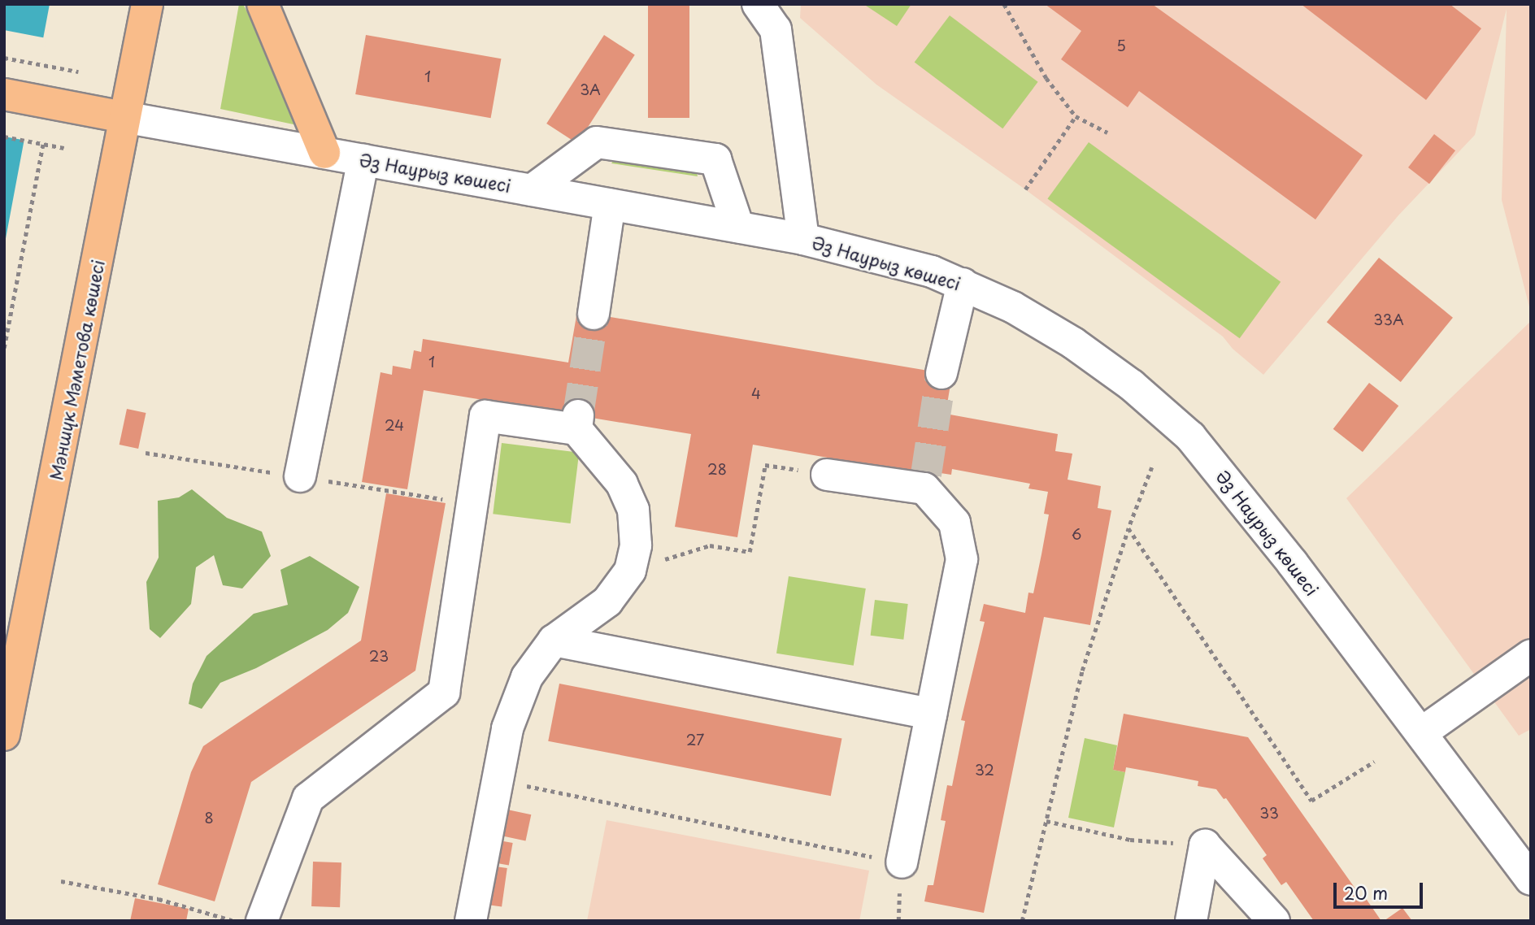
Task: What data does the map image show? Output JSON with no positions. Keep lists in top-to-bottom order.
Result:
{
  "streets": {
    "main road": ["Мәншүк Мәметова көшесі"],
    "street": ["Әз Наурыз көшесі"]
  },
  "crossings": [
    ["Әз Наурыз көшесі", "Мәншүк Мәметова көшесі"]
  ],
  "house_numbers": [
    "5",
    "1",
    "3А",
    "33А",
    "1",
    "4",
    "24",
    "28",
    "6",
    "23",
    "27",
    "32",
    "33",
    "8"
  ],
  "scale_bar": "20 m"
}
